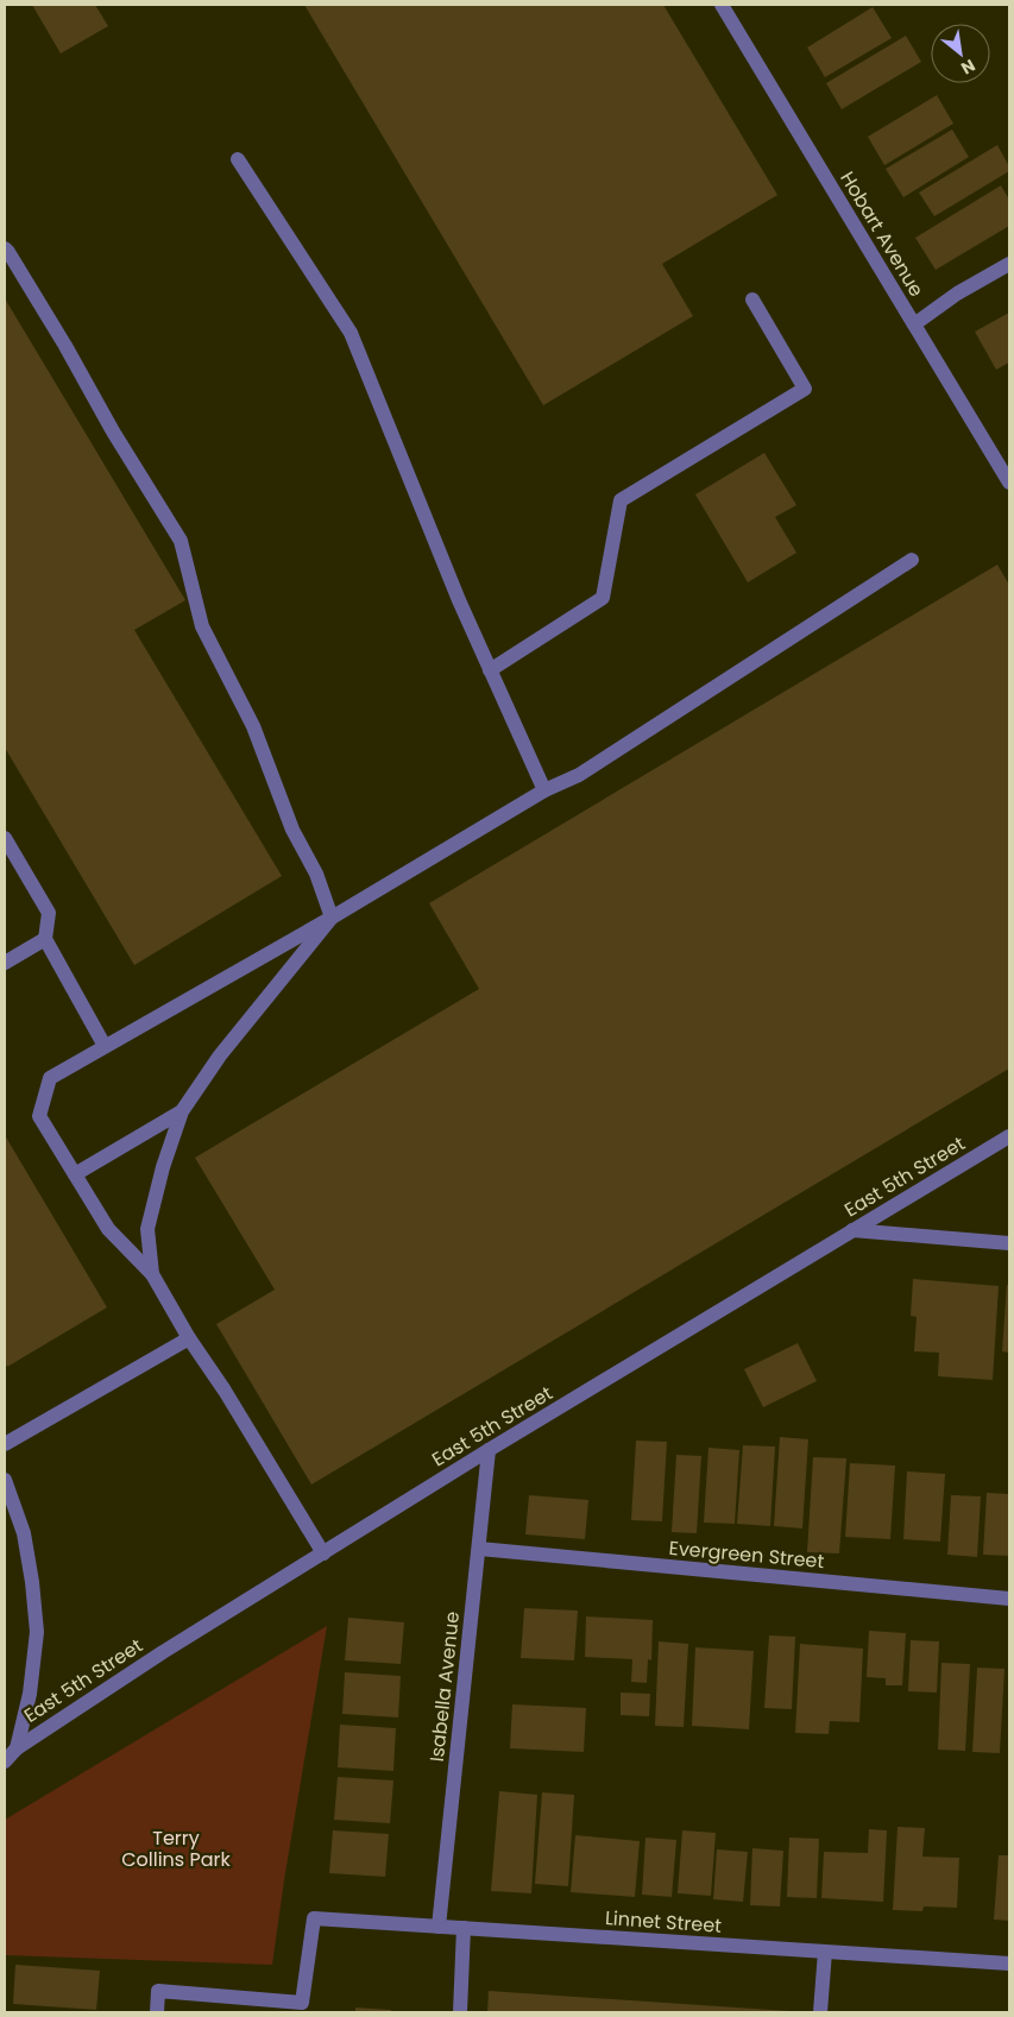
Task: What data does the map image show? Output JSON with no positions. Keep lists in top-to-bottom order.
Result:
{
  "streets": {
    "street": [
      "Hobart Avenue",
      "East 5th Street",
      "Evergreen Street",
      "Isabella Avenue",
      "Linnet Street"
    ]
  },
  "crossings": [
    ["East 5th Street", "Isabella Avenue"],
    ["Evergreen Street", "Isabella Avenue"],
    ["Isabella Avenue", "Linnet Street"]
  ],
  "parks": ["Terry Collins Park"],
  "north": "bottom right"
}
